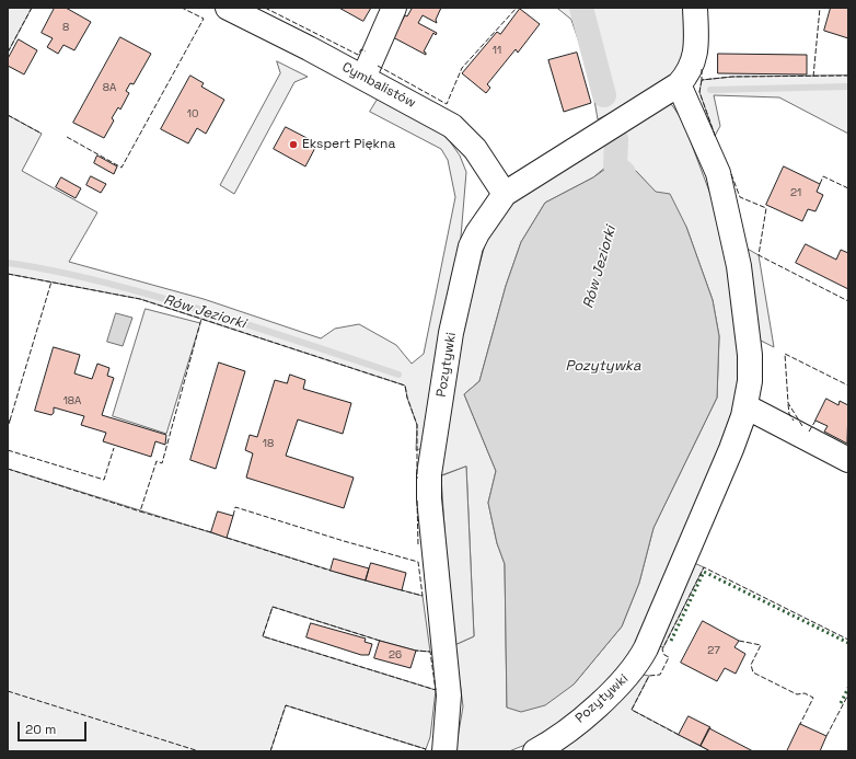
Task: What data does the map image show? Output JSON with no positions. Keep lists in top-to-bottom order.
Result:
{
  "streets": {
    "street": ["Cymbalistów", "Pozytywki"]
  },
  "crossings": [
    ["Cymbalistów", "Pozytywki"]
  ],
  "water": ["Rów Jeziorki", "Pozytywka"],
  "places": ["Ekspert Piękna"],
  "house_numbers": [
    "8",
    "11",
    "8A",
    "10",
    "21",
    "18A",
    "18",
    "27",
    "26"
  ],
  "scale_bar": "20 m"
}
